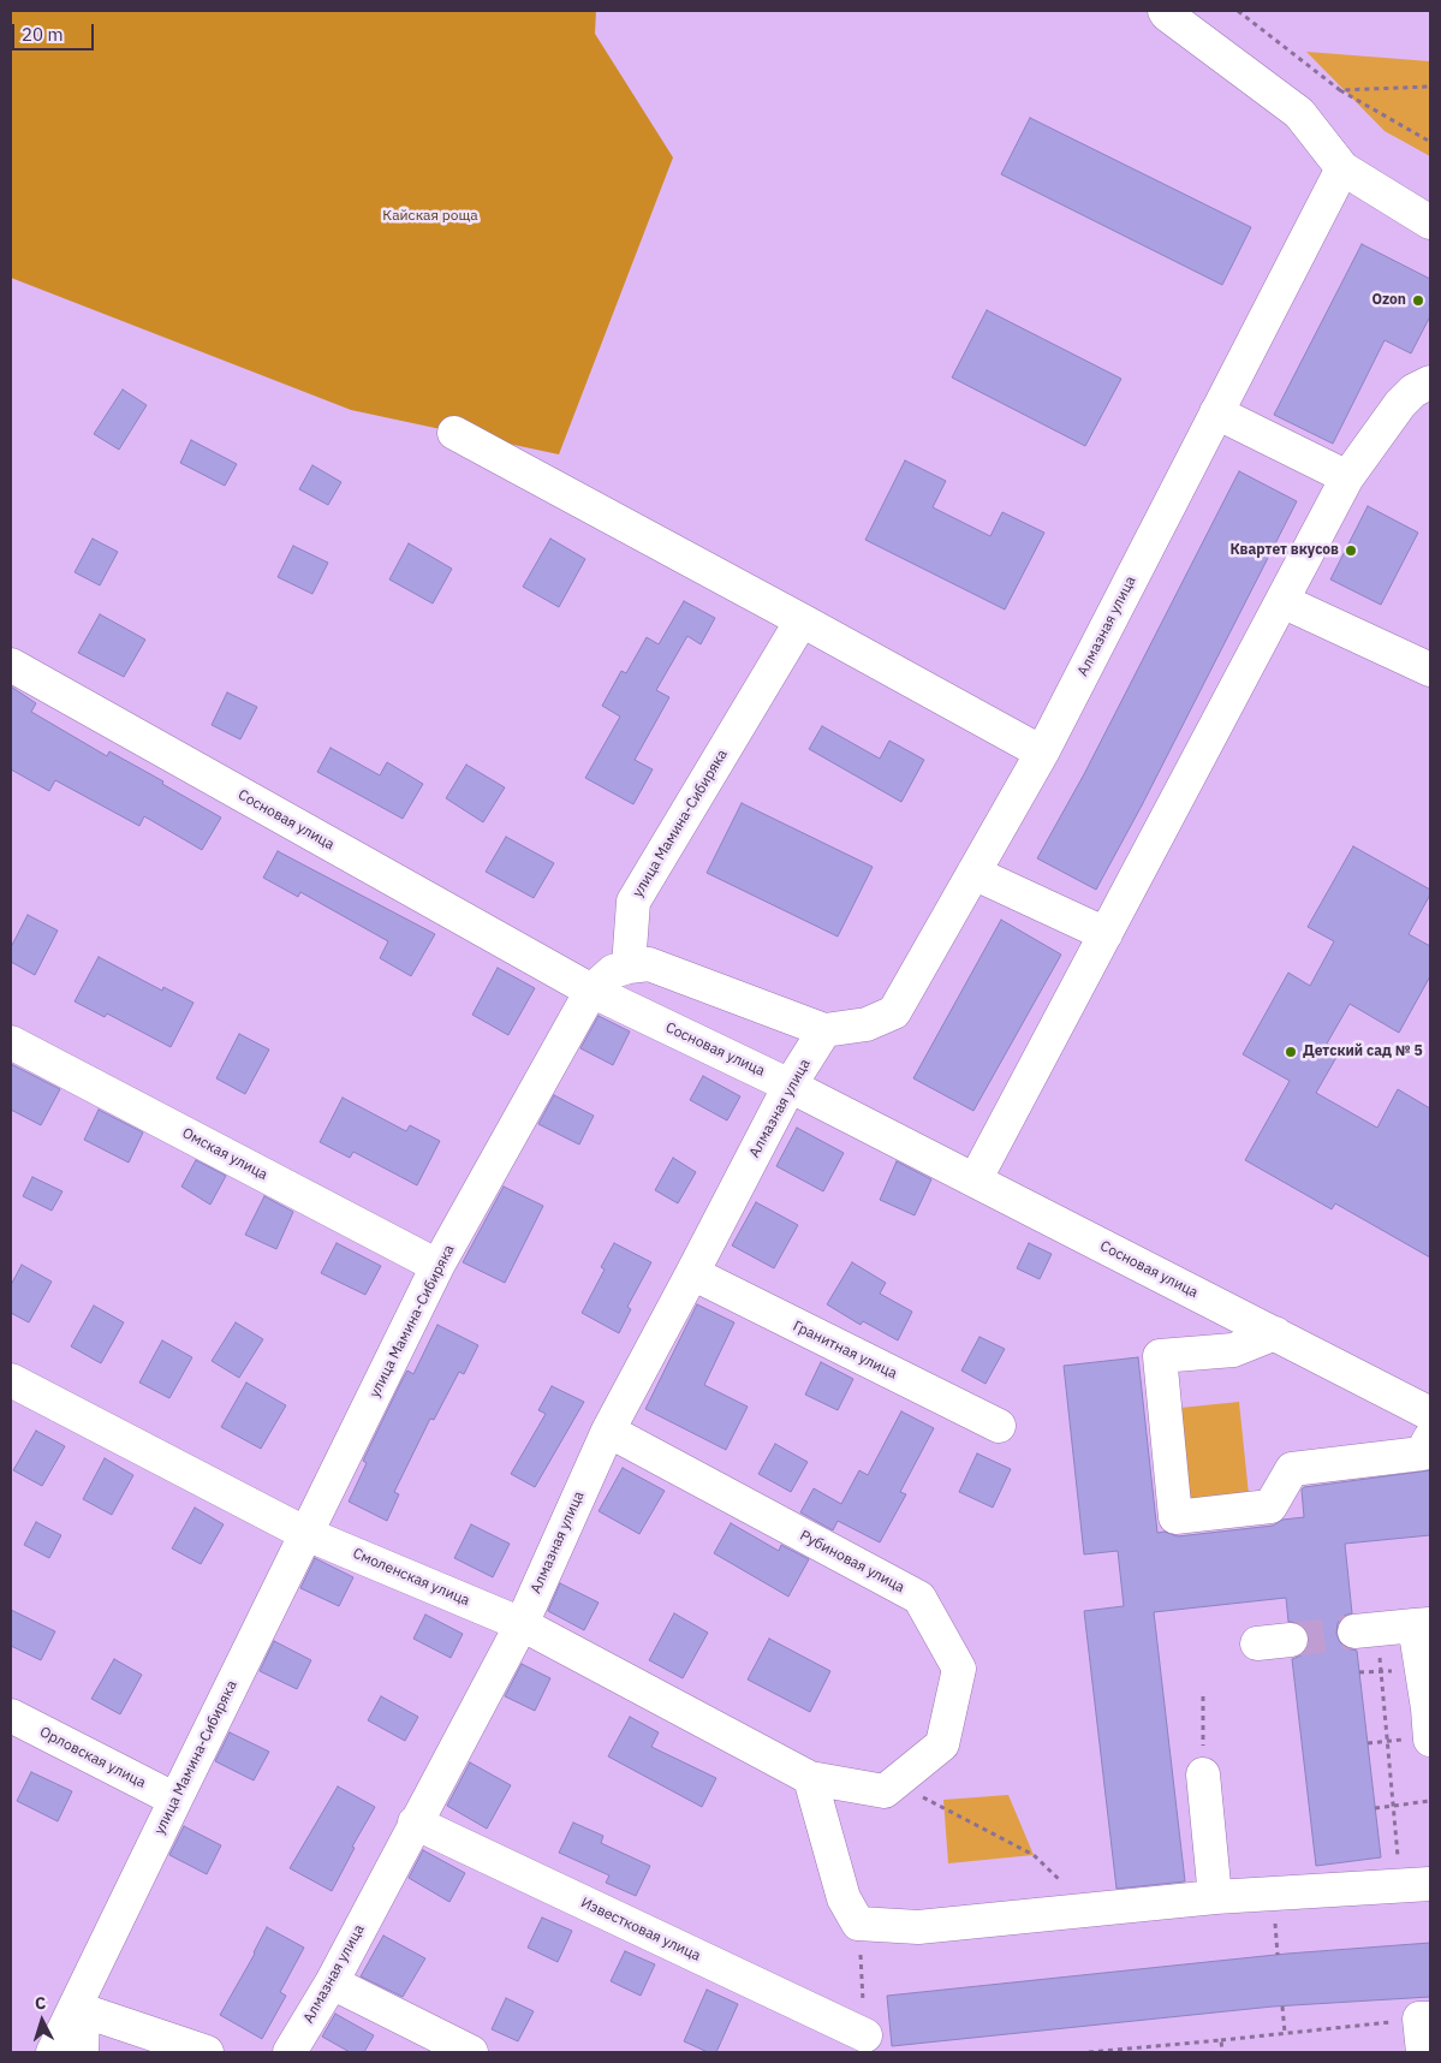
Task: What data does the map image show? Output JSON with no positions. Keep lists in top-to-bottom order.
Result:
{
  "streets": {
    "street": [
      "Алмазная улица",
      "Сосновая улица",
      "улица Мамина-Сибиряка",
      "Омская улица",
      "Гранитная улица",
      "Рубиновая улица",
      "Смоленская улица",
      "Орловская улица",
      "Известковая улица"
    ]
  },
  "crossings": [
    ["Алмазная улица", "Сосновая улица"],
    ["Алмазная улица", "улица Мамина-Сибиряка"],
    ["Алмазная улица", "Гранитная улица"],
    ["Алмазная улица", "Рубиновая улица"],
    ["Алмазная улица", "Смоленская улица"],
    ["Алмазная улица", "Известковая улица"],
    ["Сосновая улица", "улица Мамина-Сибиряка"],
    ["улица Мамина-Сибиряка", "Омская улица"],
    ["улица Мамина-Сибиряка", "Смоленская улица"],
    ["улица Мамина-Сибиряка", "Орловская улица"],
    ["Рубиновая улица", "Смоленская улица"]
  ],
  "parks": ["Кайская роща"],
  "places": ["Ozon", "Квартет вкусов", "Детский сад № 5"],
  "scale_bar": "20 m",
  "north": "top"
}
